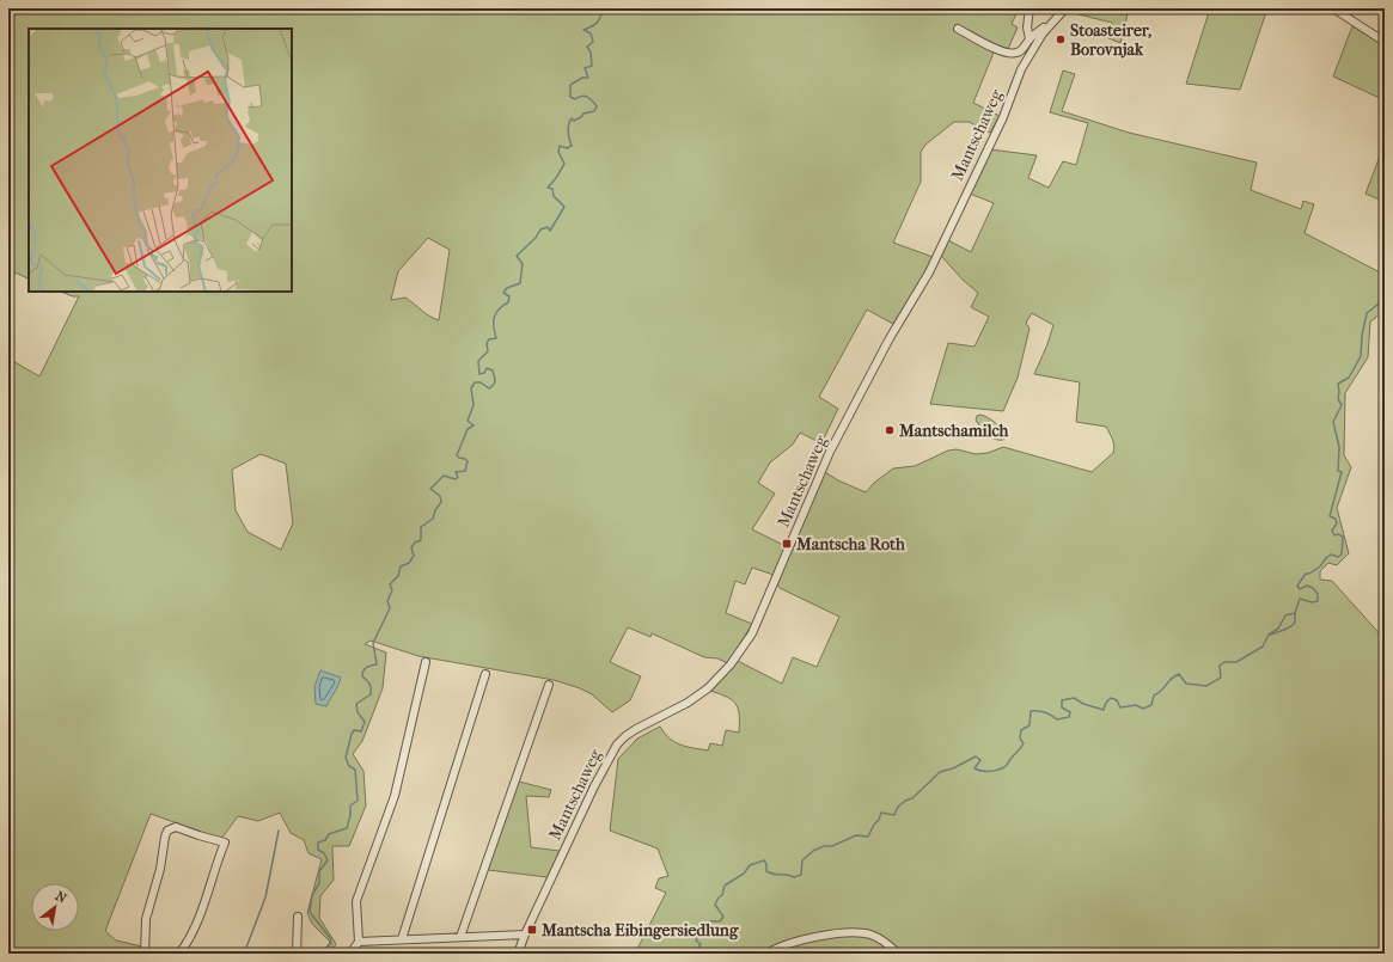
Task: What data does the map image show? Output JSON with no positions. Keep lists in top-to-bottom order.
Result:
{
  "streets": {
    "street": ["Mantschaweg"]
  },
  "places": {
    "other": ["Stoasteirer, Borovnjak", "Mantschamilch"],
    "transit": ["Mantscha Roth", "Mantscha Eibingersiedlung"]
  },
  "north": "top right"
}
